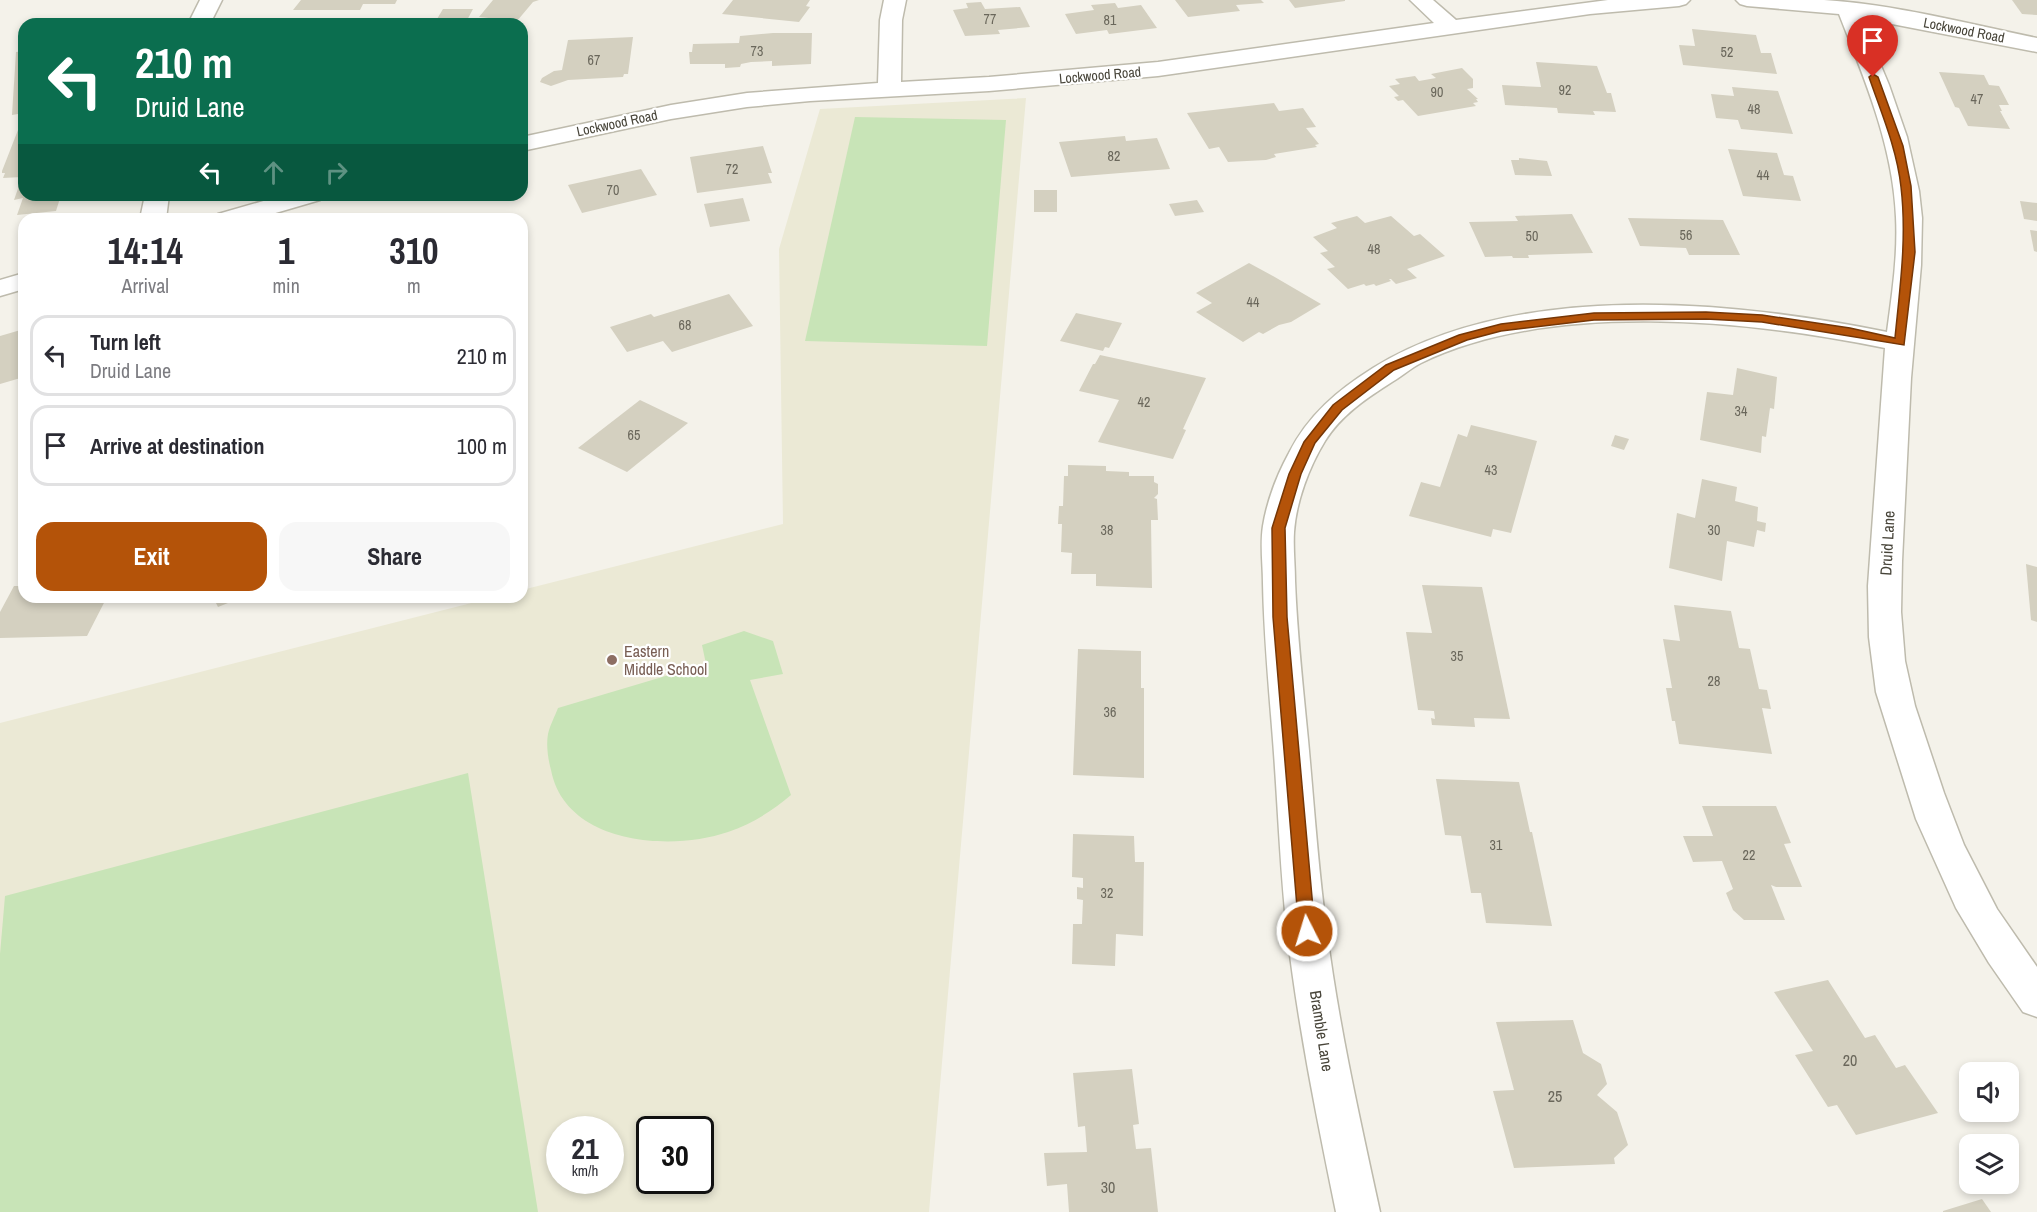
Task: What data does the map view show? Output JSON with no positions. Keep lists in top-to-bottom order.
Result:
{
  "streets": {
    "street": ["Lockwood Road", "Druid Lane", "Bramble Lane"]
  },
  "crossings": [
    ["Lockwood Road", "Druid Lane"],
    ["Druid Lane", "Bramble Lane"]
  ],
  "places": ["Eastern Middle School"],
  "house_numbers": [
    "77",
    "81",
    "73",
    "52",
    "67",
    "92",
    "90",
    "47",
    "48",
    "82",
    "72",
    "44",
    "70",
    "56",
    "50",
    "48",
    "44",
    "68",
    "42",
    "34",
    "65",
    "43",
    "38",
    "30",
    "35",
    "28",
    "36",
    "31",
    "22",
    "32",
    "20",
    "25",
    "30"
  ],
  "page": {
    "turn": ["210 m", "Druid Lane"],
    "eta": [
      "14:14",
      "Arrival",
      "1",
      "min",
      "310",
      "m"
    ],
    "list": [
      {
        "name": "Turn left",
        "note": "Druid Lane",
        "value": "210 m"
      },
      {
        "name": "Arrive at destination",
        "value": "100 m"
      }
    ],
    "buttons": ["Exit", "Share"],
    "speed": "21 km/h",
    "limit": "30"
  }
}
